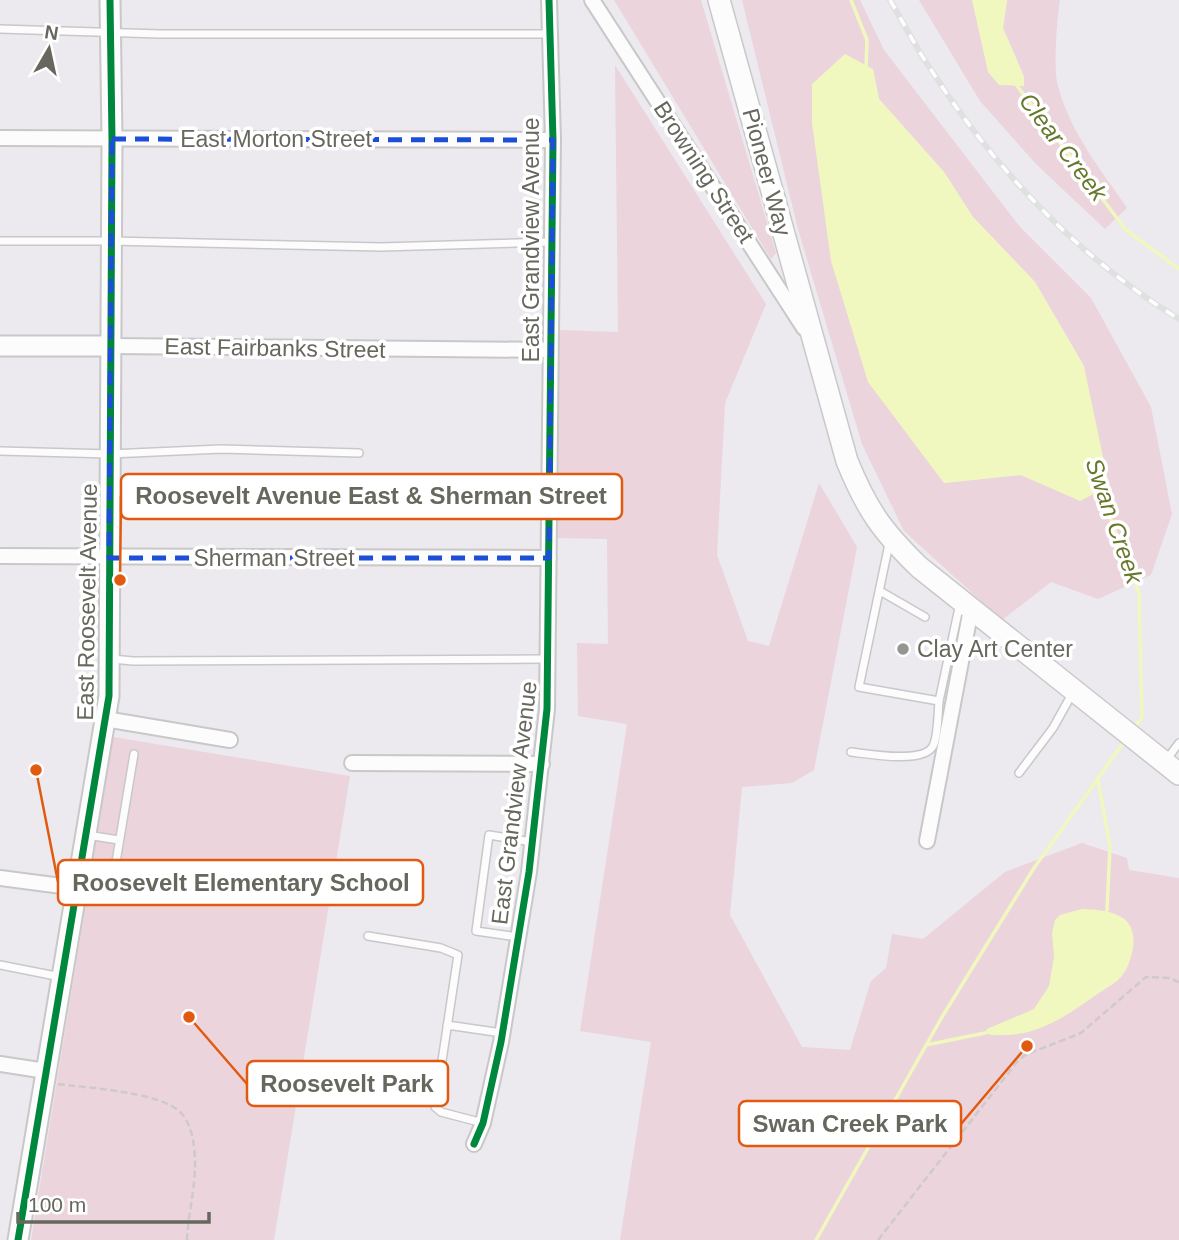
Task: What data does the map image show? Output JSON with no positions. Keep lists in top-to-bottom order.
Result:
{
  "streets": {
    "main road": ["Pioneer Way"],
    "street": [
      "East Morton Street",
      "Browning Street",
      "East Grandview Avenue",
      "East Fairbanks Street",
      "Sherman Street",
      "East Roosevelt Avenue"
    ]
  },
  "crossings": [
    ["East Morton Street", "East Grandview Avenue"],
    ["East Morton Street", "East Roosevelt Avenue"],
    ["Browning Street", "Pioneer Way"],
    ["East Grandview Avenue", "East Fairbanks Street"],
    ["East Grandview Avenue", "Sherman Street"],
    ["East Fairbanks Street", "East Roosevelt Avenue"],
    ["Sherman Street", "East Roosevelt Avenue"]
  ],
  "water": ["Clear Creek", "Swan Creek"],
  "places": [
    "Roosevelt Avenue East & Sherman Street",
    "Clay Art Center",
    "Roosevelt Elementary School",
    "Roosevelt Park",
    "Swan Creek Park"
  ],
  "scale_bar": "100 m",
  "north": "top"
}
